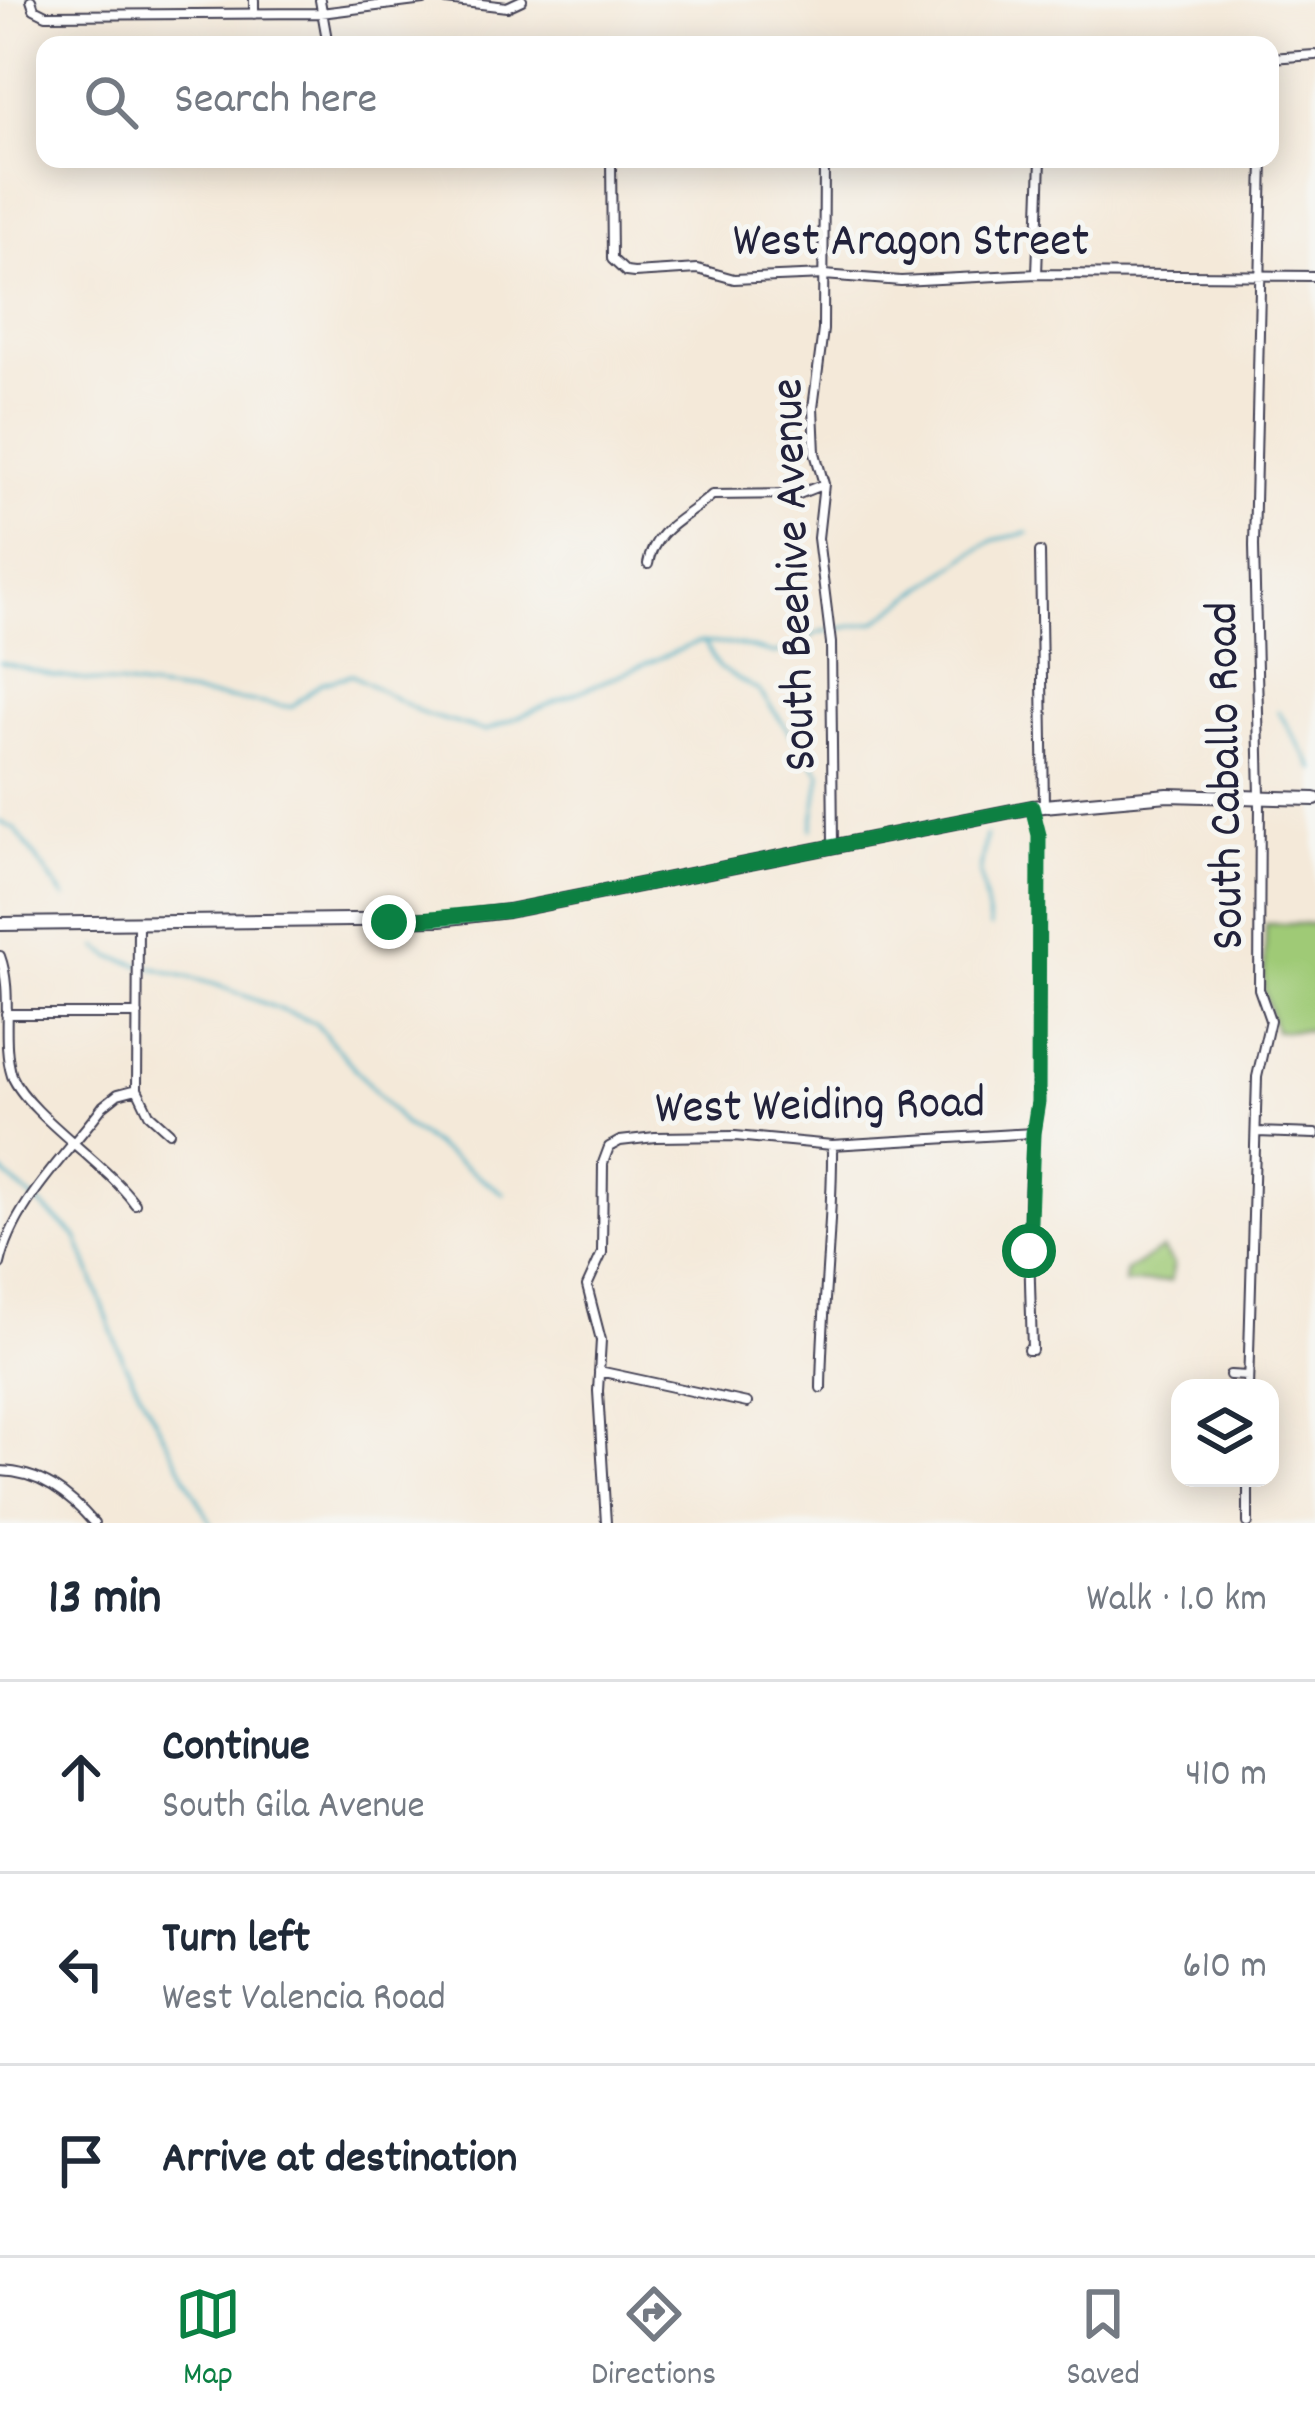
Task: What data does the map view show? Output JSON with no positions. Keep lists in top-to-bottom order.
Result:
{
  "streets": {
    "street": [
      "West Aragon Street",
      "South Beehive Avenue",
      "South Caballo Road",
      "West Weiding Road"
    ]
  },
  "crossings": [
    ["West Aragon Street", "South Beehive Avenue"],
    ["West Aragon Street", "South Caballo Road"]
  ],
  "page": {
    "search": "Search here",
    "heading": ["13 min", "Walk · 1.0 km"],
    "list": [
      ["Continue", "South Gila Avenue", "410 m"],
      ["Turn left", "West Valencia Road", "610 m"],
      "Arrive at destination"
    ],
    "nav": ["Map", "Directions", "Saved"]
  }
}
